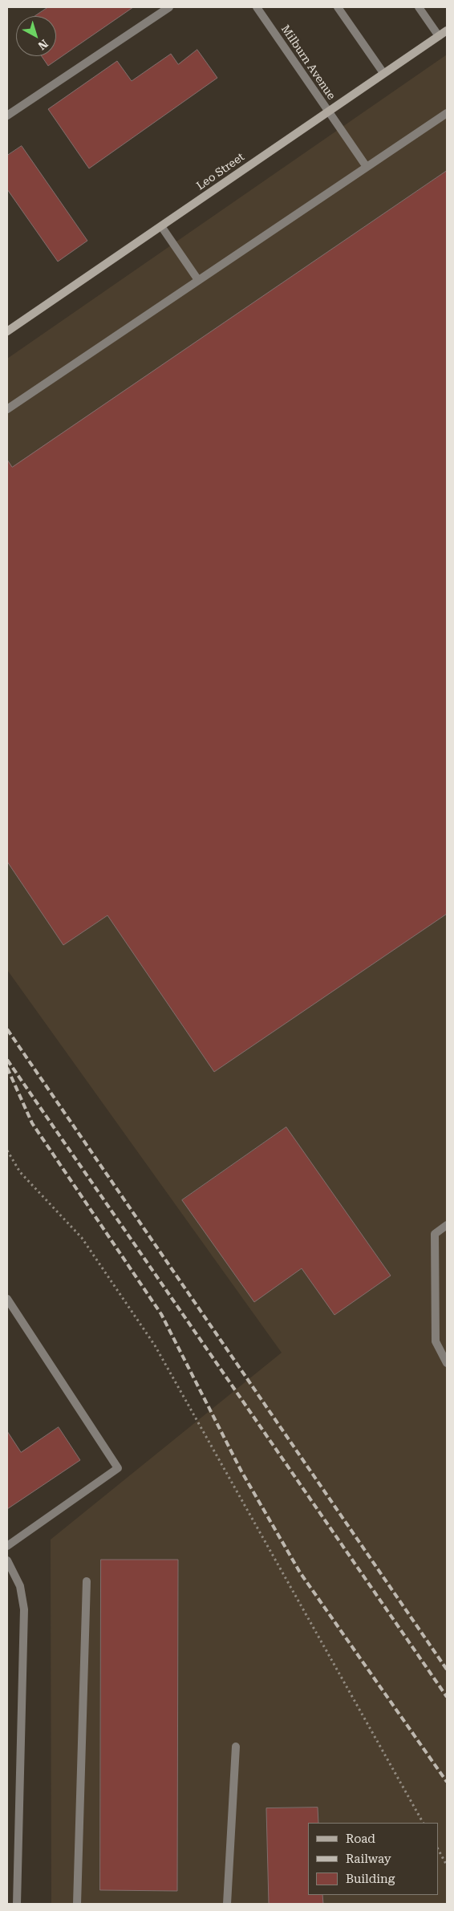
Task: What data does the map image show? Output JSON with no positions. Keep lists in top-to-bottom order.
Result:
{
  "streets": {
    "street": ["Milburn Avenue", "Leo Street"]
  },
  "crossings": [
    ["Milburn Avenue", "Leo Street"]
  ],
  "legend": ["Road", "Railway", "Building"],
  "north": "bottom right"
}
